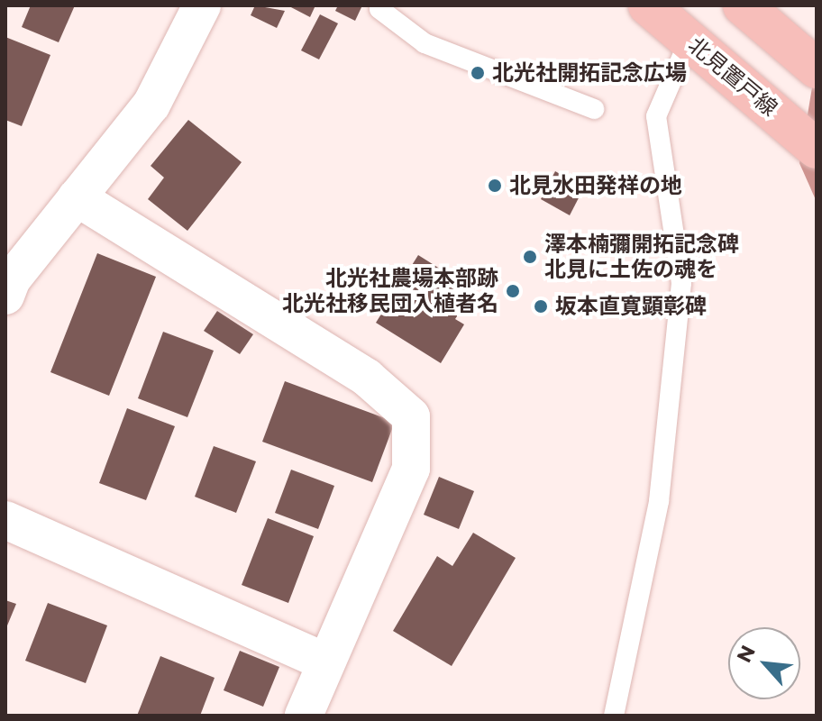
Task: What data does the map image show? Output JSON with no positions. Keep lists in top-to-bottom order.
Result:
{
  "streets": {
    "main road": ["北見置戸線"]
  },
  "places": [
    "北光社開拓記念広場",
    "北見水田発祥の地",
    "澤本楠彌開拓記念碑 北見に土佐の魂を",
    "北光社農場本部跡 北光社移民団入植者名",
    "坂本直寛顕彰碑"
  ],
  "north": "top left"
}
